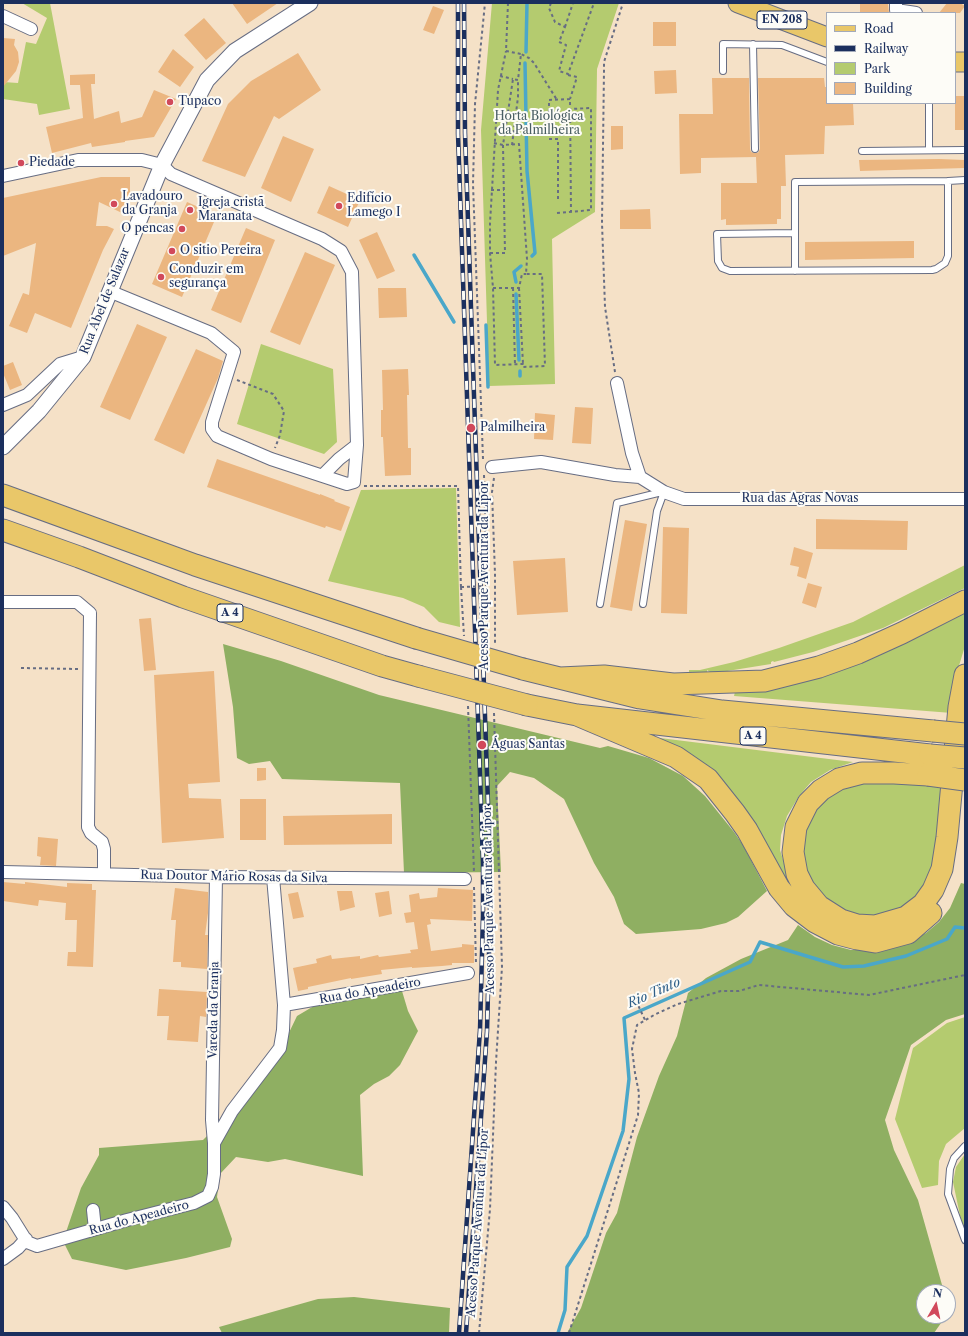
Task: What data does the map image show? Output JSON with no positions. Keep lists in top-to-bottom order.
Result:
{
  "streets": {
    "highway": ["A 4"],
    "main road": ["EN 208"],
    "street": [
      "Rua Abel de Salazar",
      "Rua das Agras Novas",
      "Rua Doutor Mário Rosas da Silva",
      "Rua do Apeadeiro",
      "Vareda da Granja"
    ],
    "path": ["Acesso Parque Aventura da Lipor"]
  },
  "crossings": [
    ["Rua das Agras Novas", "Acesso Parque Aventura da Lipor"],
    ["Rua Doutor Mário Rosas da Silva", "Vareda da Granja"],
    ["Rua do Apeadeiro", "Vareda da Granja"]
  ],
  "water": ["Rio Tinto"],
  "parks": ["Horta Biológica da Palmilheira"],
  "places": [
    "Tupaco",
    "Piedade",
    "Lavadouro da Granja",
    "Edifício Lamego I",
    "Igreja cristã Maranata",
    "O pencas",
    "O sitio Pereira",
    "Conduzir em segurança",
    "Palmilheira",
    "Águas Santas"
  ],
  "legend": [
    "Road",
    "Railway",
    "Park",
    "Building"
  ],
  "north": "top"
}
